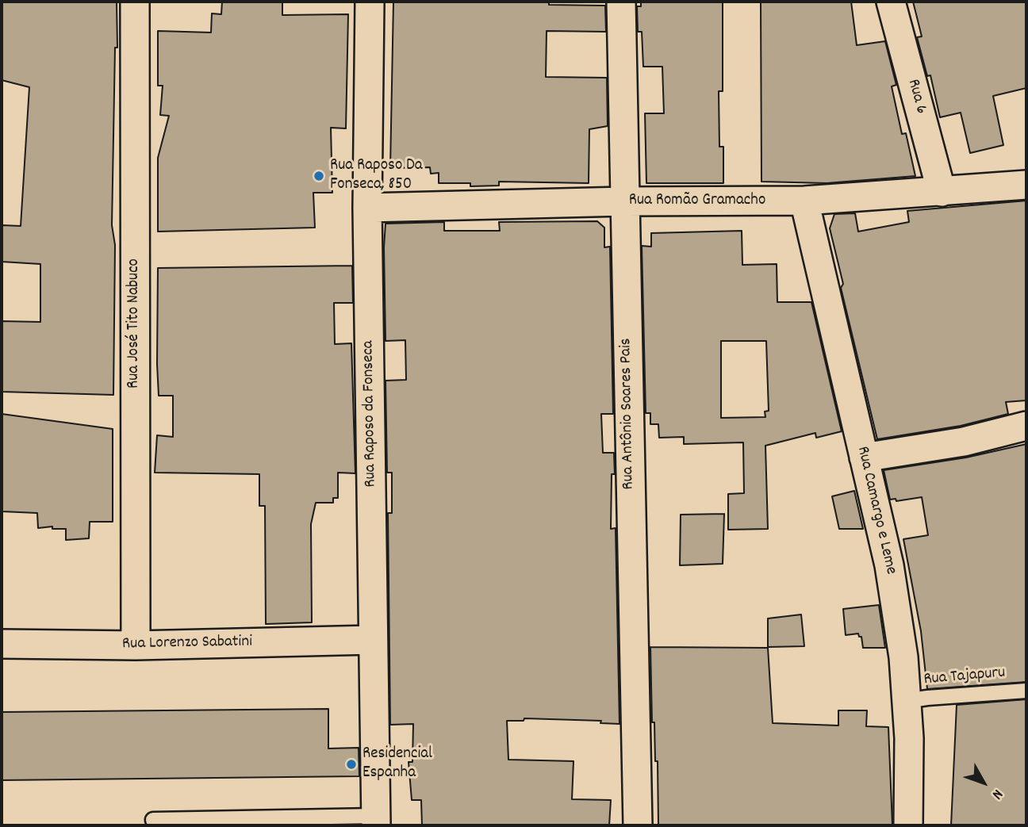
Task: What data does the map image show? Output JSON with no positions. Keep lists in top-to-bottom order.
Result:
{
  "streets": {
    "street": [
      "Rua 6",
      "Rua Romão Gramacho",
      "Rua José Tito Nabuco",
      "Rua Raposo da Fonseca",
      "Rua Antônio Soares Pais",
      "Rua Camargo e Leme",
      "Rua Lorenzo Sabatini"
    ],
    "lane": ["Rua Tajapuru"]
  },
  "crossings": [
    ["Rua 6", "Rua Romão Gramacho"],
    ["Rua Romão Gramacho", "Rua Raposo da Fonseca"],
    ["Rua Romão Gramacho", "Rua Antônio Soares Pais"],
    ["Rua Romão Gramacho", "Rua Camargo e Leme"],
    ["Rua José Tito Nabuco", "Rua Lorenzo Sabatini"],
    ["Rua Raposo da Fonseca", "Rua Lorenzo Sabatini"],
    ["Rua Camargo e Leme", "Rua Tajapuru"]
  ],
  "places": ["Rua Raposo Da Fonseca, 850", "Residencial Espanha"],
  "north": "bottom right"
}
